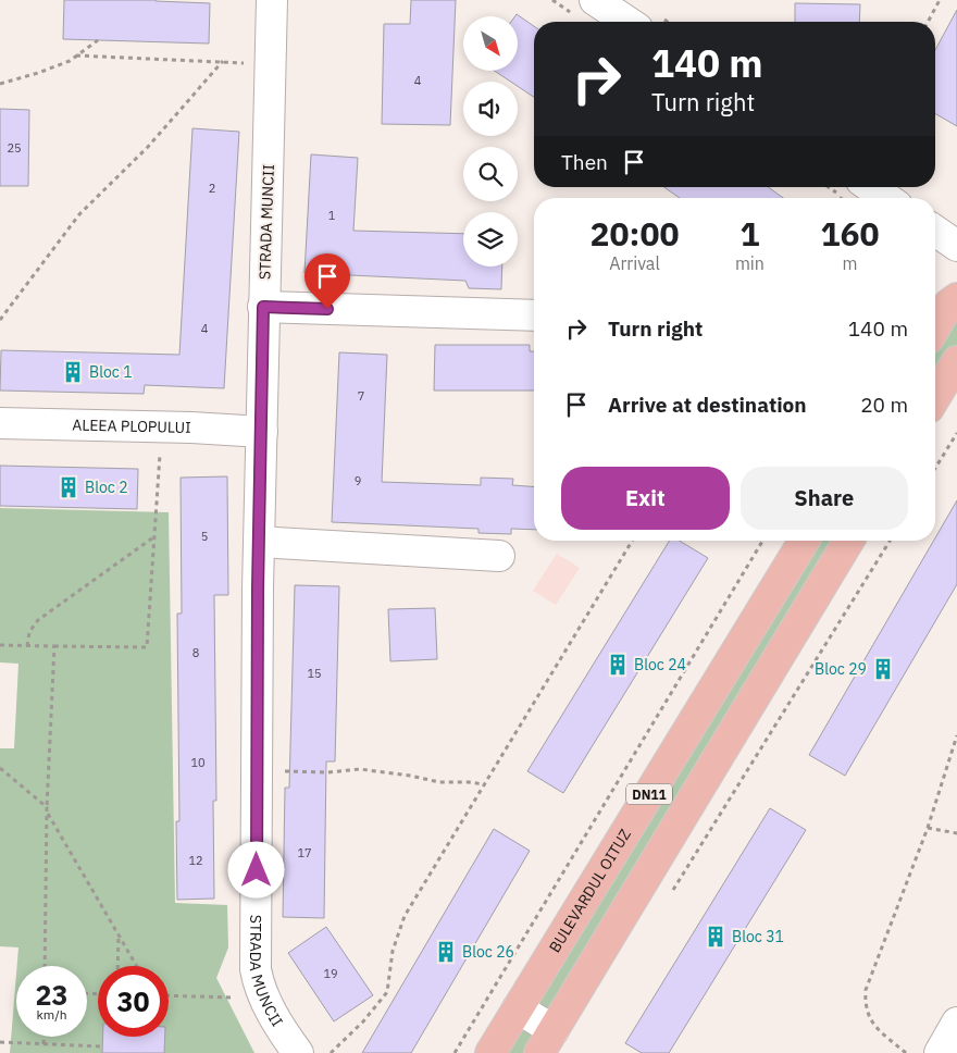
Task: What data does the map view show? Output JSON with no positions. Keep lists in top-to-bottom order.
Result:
{
  "streets": {
    "main road": ["DN11", "BULEVARDUL OITUZ"],
    "street": ["STRADA MUNCII", "ALEEA PLOPULUI"]
  },
  "crossings": [
    ["STRADA MUNCII", "ALEEA PLOPULUI"]
  ],
  "places": {
    "building": [
      "Bloc 1",
      "Bloc 2",
      "Bloc 24",
      "Bloc 29",
      "Bloc 31",
      "Bloc 26"
    ]
  },
  "house_numbers": [
    "4",
    "25",
    "2",
    "1",
    "4",
    "7",
    "9",
    "5",
    "8",
    "15",
    "10",
    "17",
    "12",
    "19"
  ],
  "north": "bottom right",
  "page": {
    "turn": ["140 m", "Turn right"],
    "then": "Then",
    "eta": [
      "20:00",
      "Arrival",
      "1",
      "min",
      "160",
      "m"
    ],
    "list": [
      {
        "name": "Turn right",
        "value": "140 m"
      },
      {
        "name": "Arrive at destination",
        "value": "20 m"
      }
    ],
    "buttons": ["Exit", "Share"],
    "speed": "23 km/h",
    "limit": "30"
  }
}
